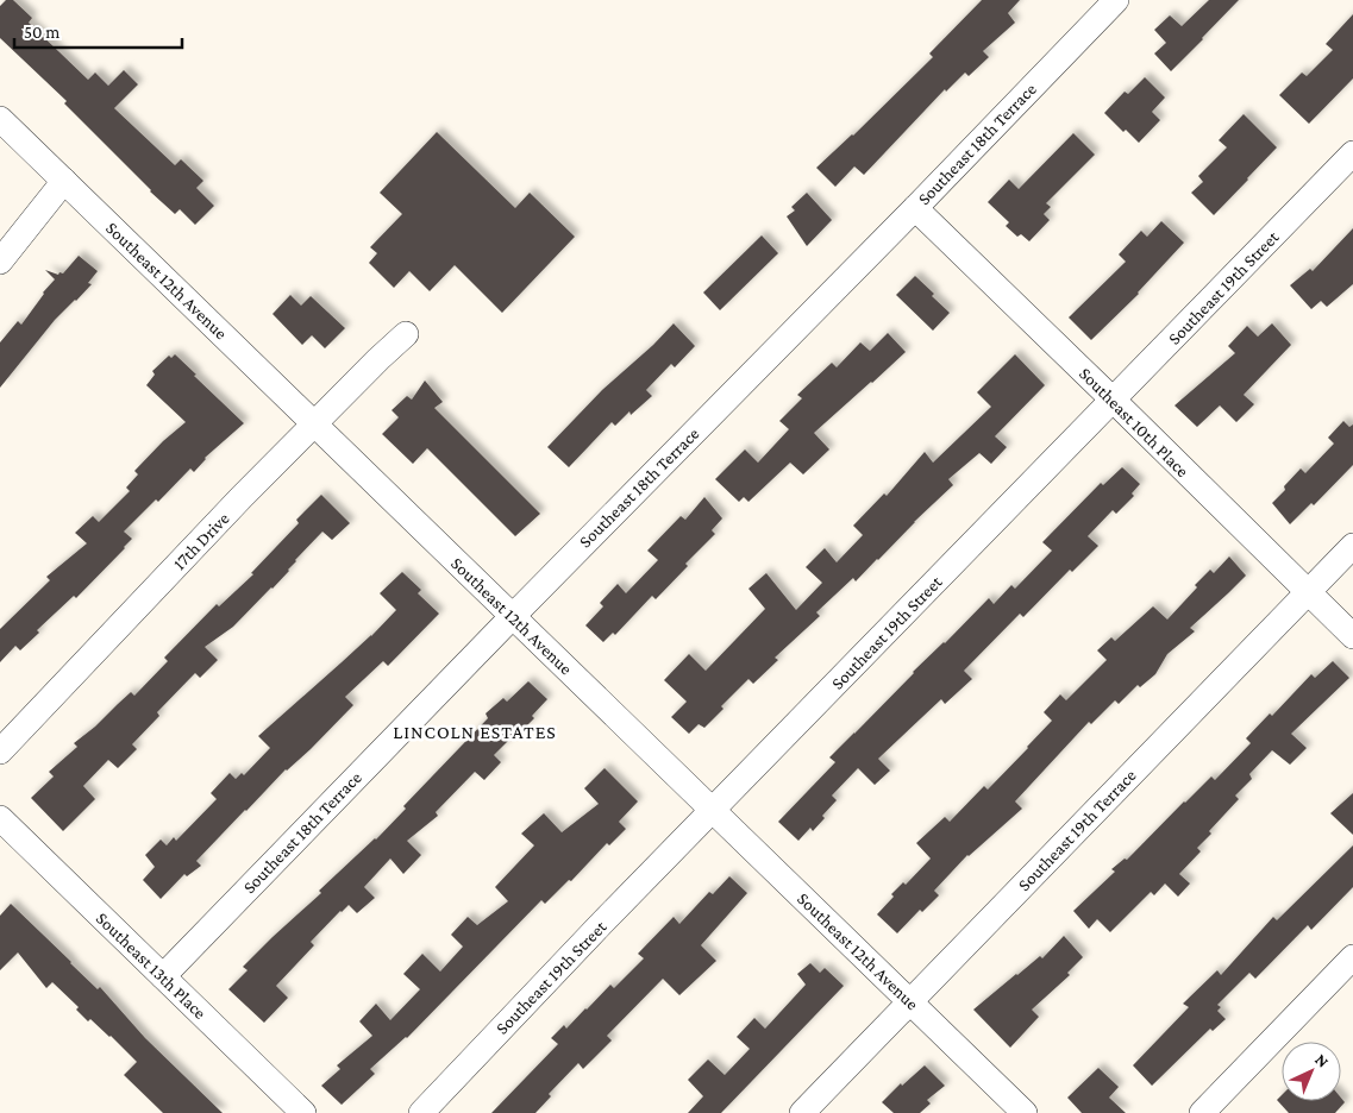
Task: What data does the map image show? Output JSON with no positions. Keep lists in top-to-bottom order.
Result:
{
  "streets": {
    "street": [
      "Southeast 18th Terrace",
      "Southeast 12th Avenue",
      "Southeast 19th Street",
      "Southeast 10th Place",
      "17th Drive",
      "Southeast 19th Terrace",
      "Southeast 13th Place"
    ]
  },
  "crossings": [
    ["Southeast 18th Terrace", "Southeast 12th Avenue"],
    ["Southeast 18th Terrace", "Southeast 10th Place"],
    ["Southeast 18th Terrace", "Southeast 13th Place"],
    ["Southeast 12th Avenue", "Southeast 19th Street"],
    ["Southeast 12th Avenue", "17th Drive"],
    ["Southeast 12th Avenue", "Southeast 19th Terrace"],
    ["Southeast 19th Street", "Southeast 10th Place"],
    ["Southeast 10th Place", "Southeast 19th Terrace"]
  ],
  "districts": ["LINCOLN ESTATES"],
  "scale_bar": "50 m",
  "north": "top right"
}
